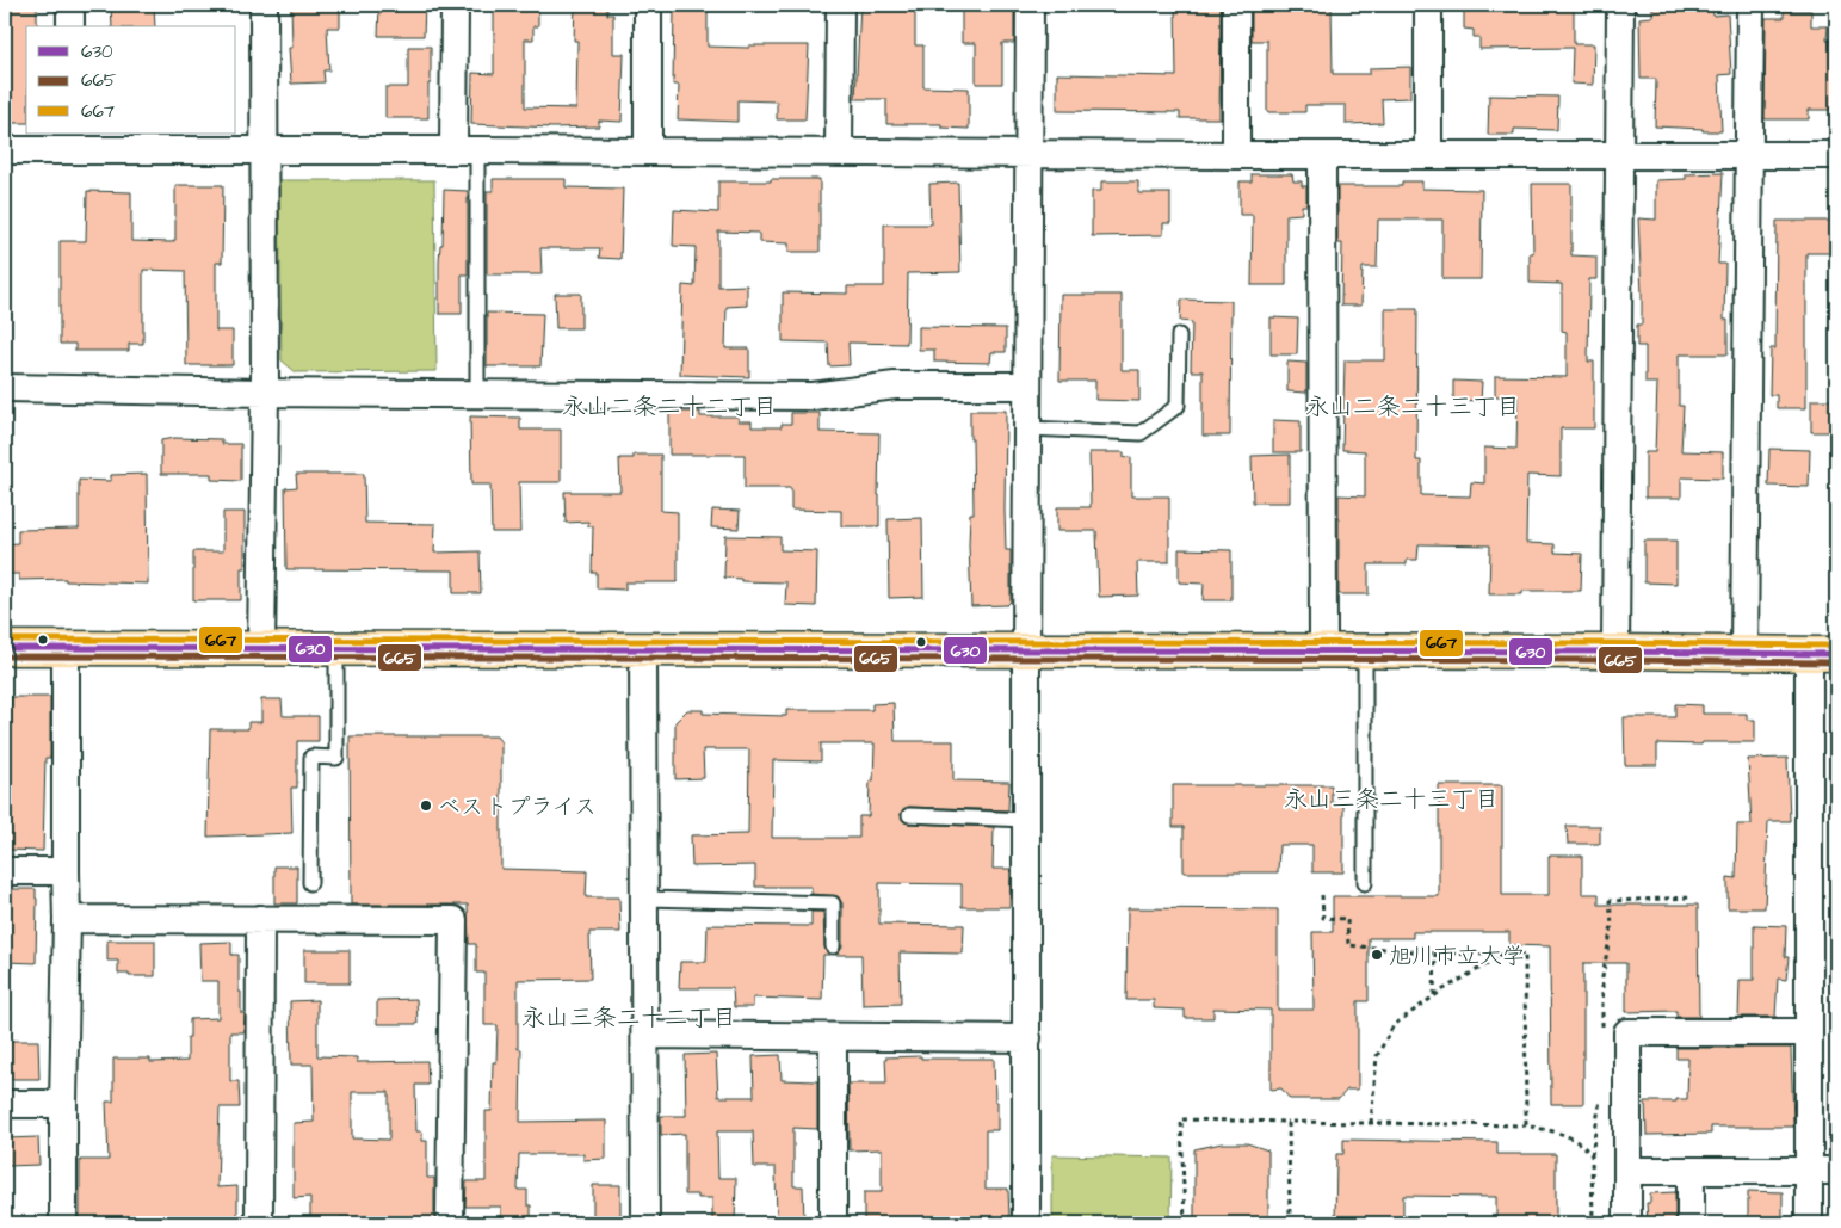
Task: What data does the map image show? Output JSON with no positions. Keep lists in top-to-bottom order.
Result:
{
  "districts": [
    "永山二条二十二丁目",
    "永山二条二十三丁目",
    "永山三条二十三丁目",
    "永山三条二十二丁目"
  ],
  "places": ["ベストプライス", "旭川市立大学"],
  "lines": ["transit line 667", "transit line 630", "transit line 665"],
  "legend": ["630", "665", "667"]
}
